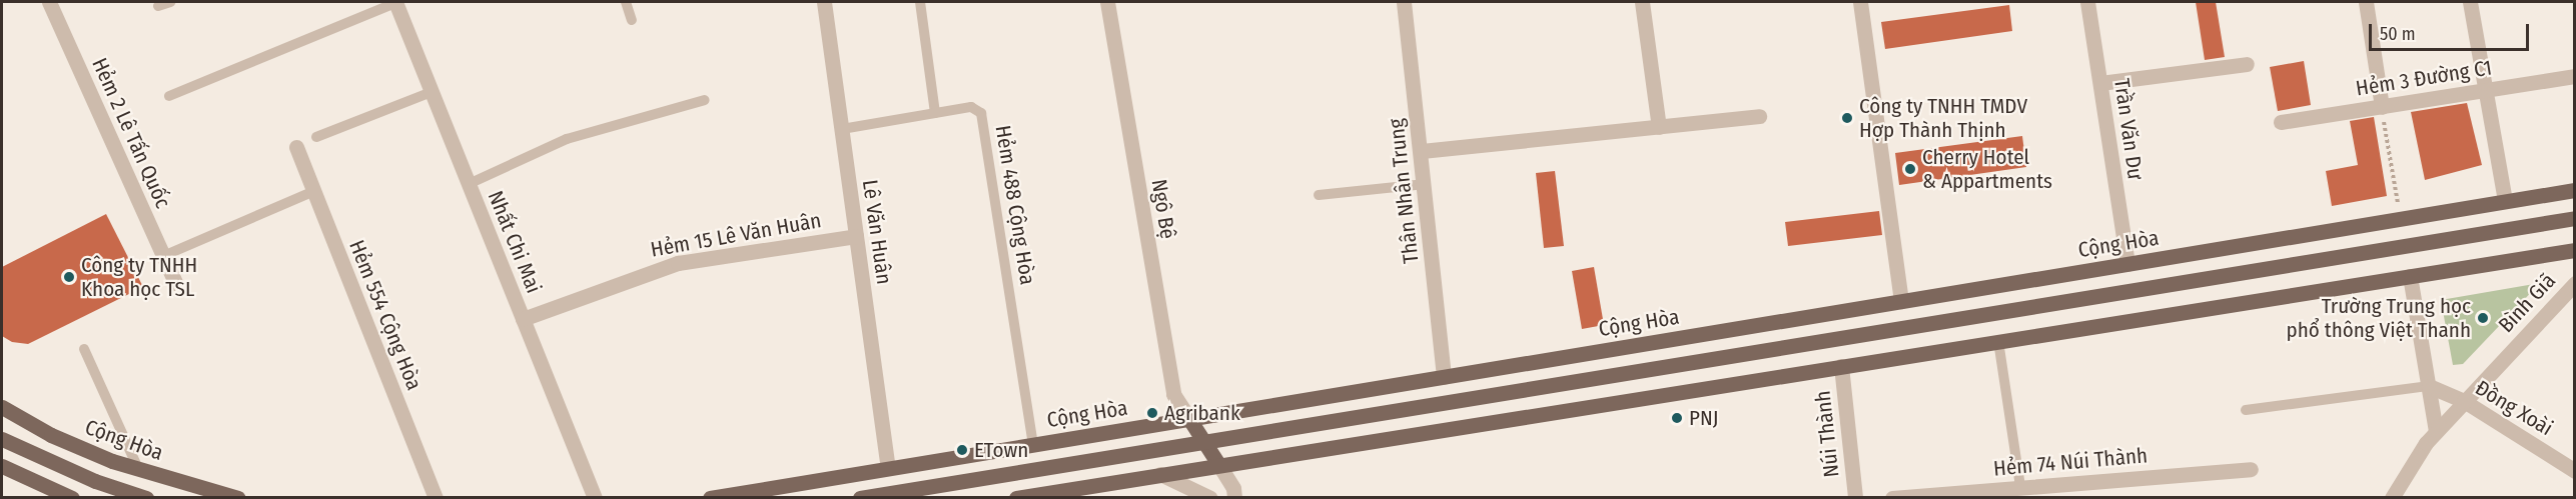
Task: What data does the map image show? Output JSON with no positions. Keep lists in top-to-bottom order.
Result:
{
  "streets": {
    "main road": ["Cộng Hòa"],
    "street": [
      "Hẻm 3 Đường C1",
      "Trần Văn Dư",
      "Hẻm 2 Lê Tấn Quốc",
      "Thân Nhân Trung",
      "Ngô Bệ",
      "Lê Văn Huân",
      "Hẻm 15 Lê Văn Huân",
      "Nhất Chi Mai",
      "Bình Giã",
      "Hẻm 554 Cộng Hòa",
      "Đồng Xoài",
      "Núi Thành",
      "Hẻm 74 Núi Thành"
    ],
    "lane": ["Hẻm 488 Cộng Hòa"]
  },
  "crossings": [
    ["Trần Văn Dư", "Cộng Hòa"],
    ["Thân Nhân Trung", "Cộng Hòa"],
    ["Hẻm 488 Cộng Hòa", "Lê Văn Huân"],
    ["Hẻm 488 Cộng Hòa", "Cộng Hòa"],
    ["Ngô Bệ", "Cộng Hòa"],
    ["Lê Văn Huân", "Hẻm 15 Lê Văn Huân"],
    ["Lê Văn Huân", "Cộng Hòa"],
    ["Hẻm 15 Lê Văn Huân", "Nhất Chi Mai"],
    ["Bình Giã", "Đồng Xoài"]
  ],
  "places": [
    "Công ty TNHH TMDV Hợp Thành Thịnh",
    "Cherry Hotel & Appartments",
    "Công ty TNHH Khoa học TSL",
    "Trường Trung học phổ thông Việt Thanh",
    "Agribank",
    "PNJ",
    "ETown"
  ],
  "scale_bar": "50 m"
}
